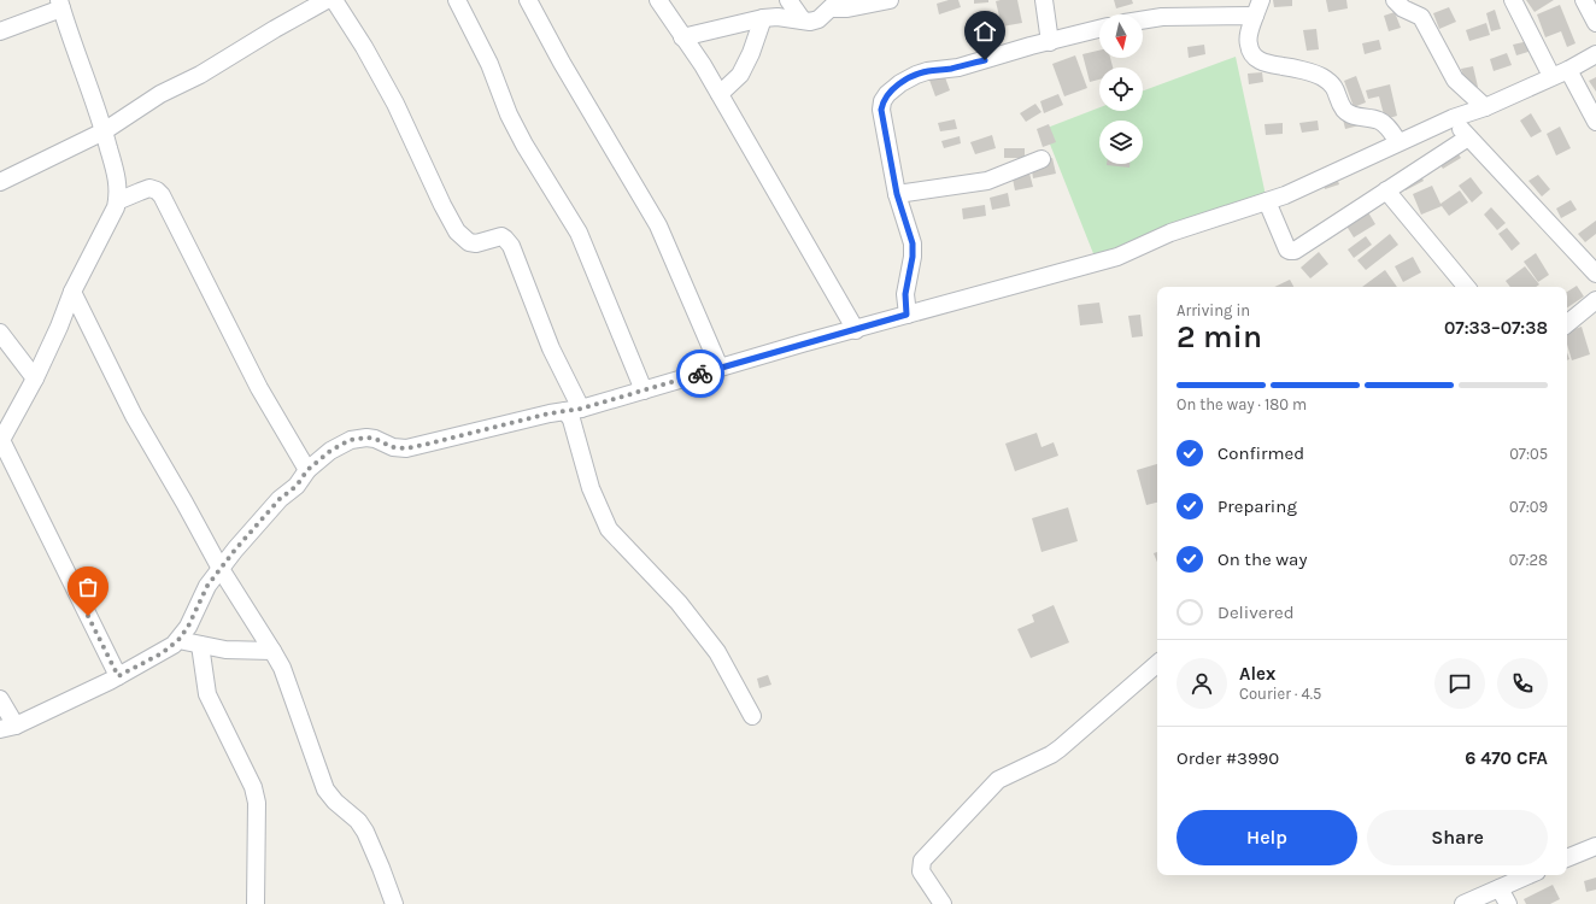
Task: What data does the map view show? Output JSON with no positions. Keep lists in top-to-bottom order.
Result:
{
  "north": "bottom",
  "page": {
    "heading": ["2 min", "Arriving in", "07:33–07:38"],
    "panel": [
      "Alex",
      "Courier · 4.5",
      "Order #3990",
      "6 470 CFA"
    ],
    "bar": "On the way · 180 m",
    "list": [
      ["Confirmed", "07:05"],
      ["Preparing", "07:09"],
      ["On the way", "07:28"],
      "Delivered"
    ],
    "buttons": ["Help", "Share"]
  }
}
